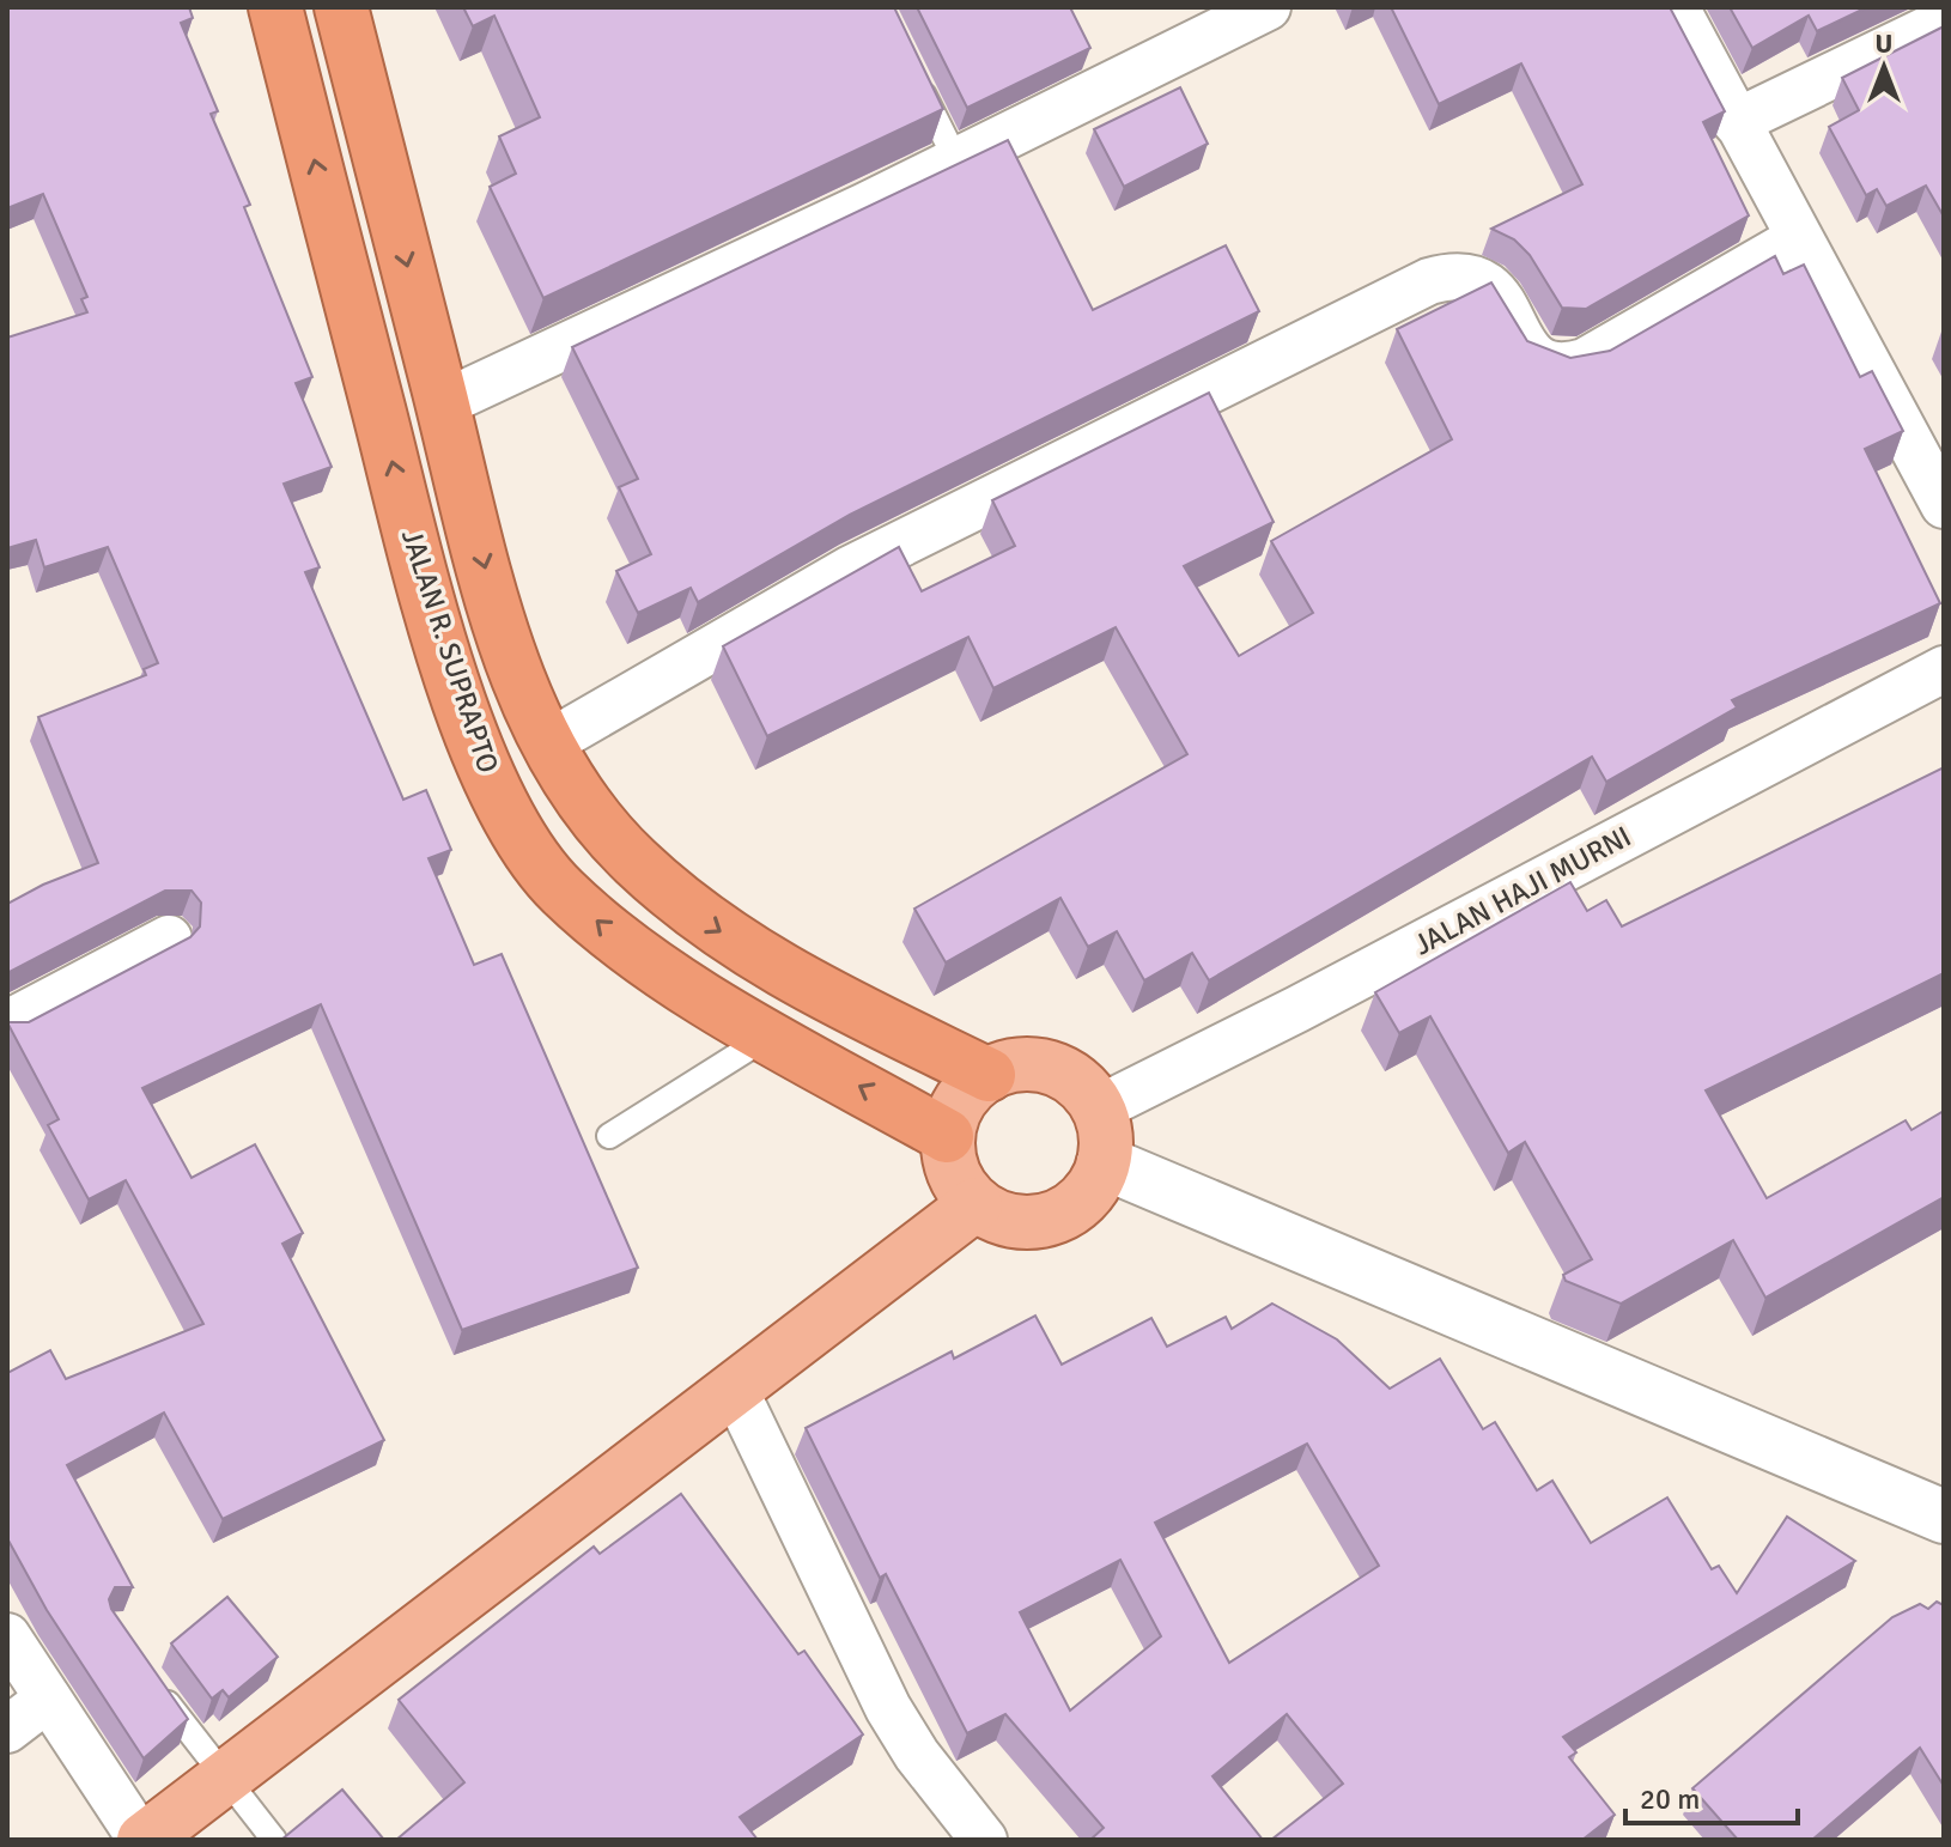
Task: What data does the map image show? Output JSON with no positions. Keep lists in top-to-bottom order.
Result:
{
  "streets": {
    "highway": ["JALAN R. SUPRAPTO"],
    "street": ["JALAN HAJI MURNI"]
  },
  "crossings": [
    ["JALAN R. SUPRAPTO", "JALAN HAJI MURNI"]
  ],
  "scale_bar": "20 m",
  "north": "top"
}
